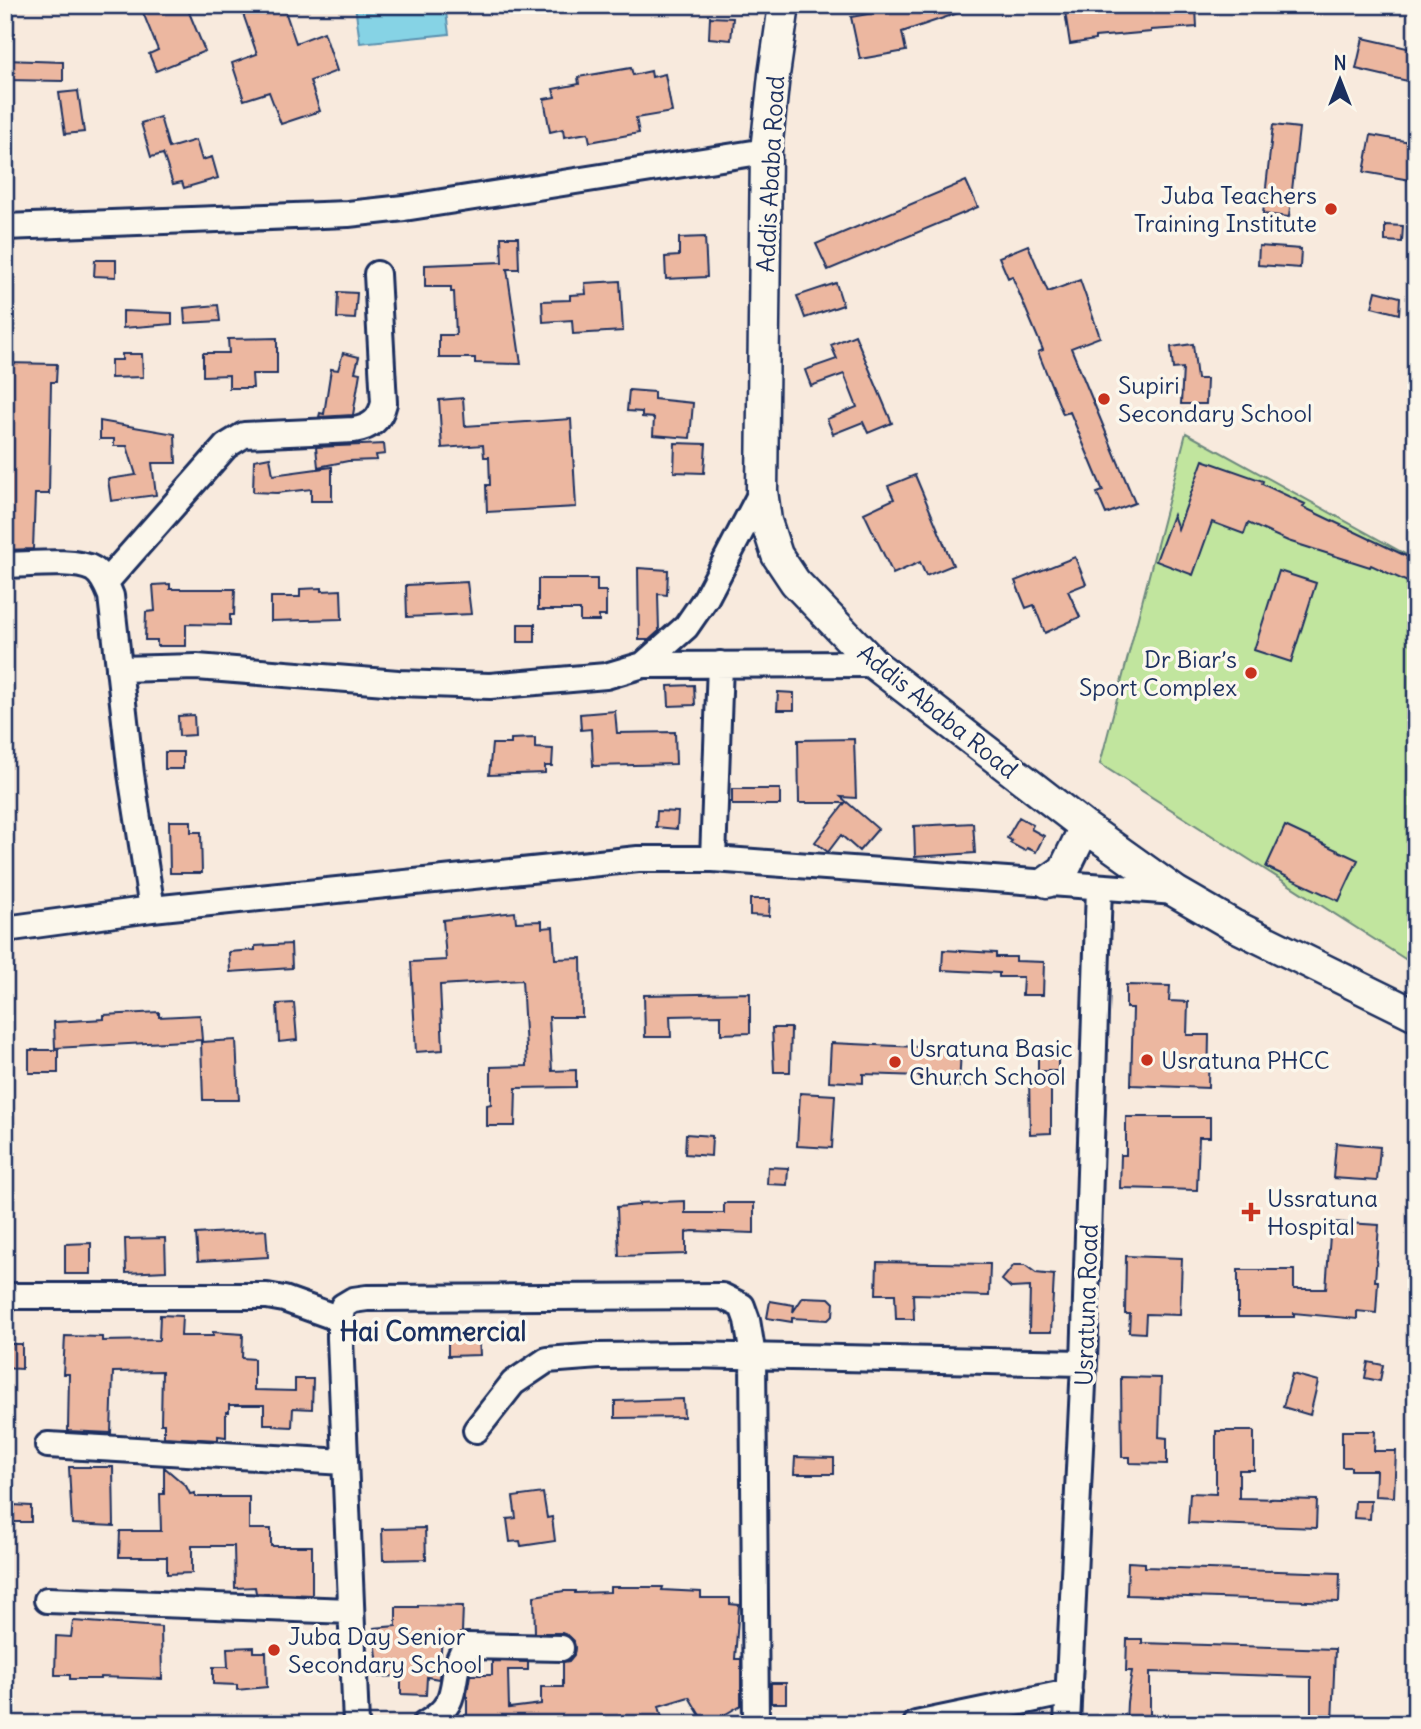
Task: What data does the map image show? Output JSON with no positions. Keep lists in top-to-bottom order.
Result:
{
  "streets": {
    "main road": ["Addis Ababa Road"],
    "street": ["Usratuna Road"]
  },
  "districts": ["Hai Commercial"],
  "places": {
    "other": [
      "Juba Teachers Training Institute",
      "Supiri Secondary School",
      "Dr Biar’s Sport Complex",
      "Usratuna PHCC",
      "Usratuna Basic Church School",
      "Juba Day Senior Secondary School"
    ],
    "health": ["Ussratuna Hospital"]
  },
  "north": "top"
}
